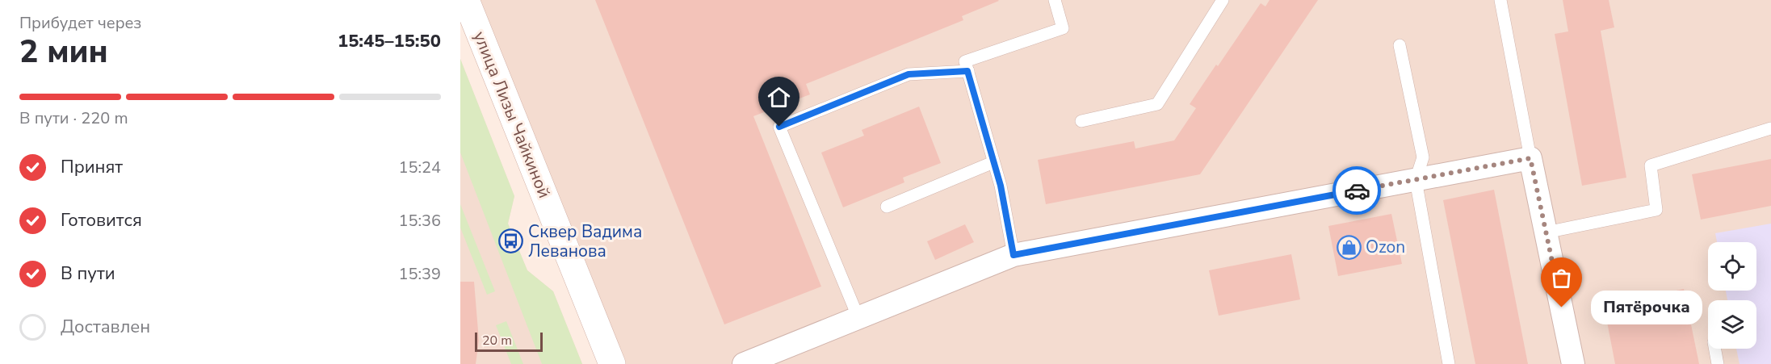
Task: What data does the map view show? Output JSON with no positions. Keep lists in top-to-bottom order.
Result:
{
  "streets": {
    "main road": ["улица Лизы Чайкиной"]
  },
  "places": {
    "bus stop": ["Сквер Вадима Леванова"],
    "shop": ["Ozon"],
    "other": ["Пятёрочка"]
  },
  "scale_bar": "20 m",
  "page": {
    "heading": ["2 мин", "Прибудет через", "15:45–15:50"],
    "bar": "В пути · 220 m",
    "list": [
      ["Принят", "15:24"],
      ["Готовится", "15:36"],
      ["В пути", "15:39"],
      "Доставлен"
    ],
    "bubble": "Пятёрочка",
    "scale": "20 m"
  }
}
